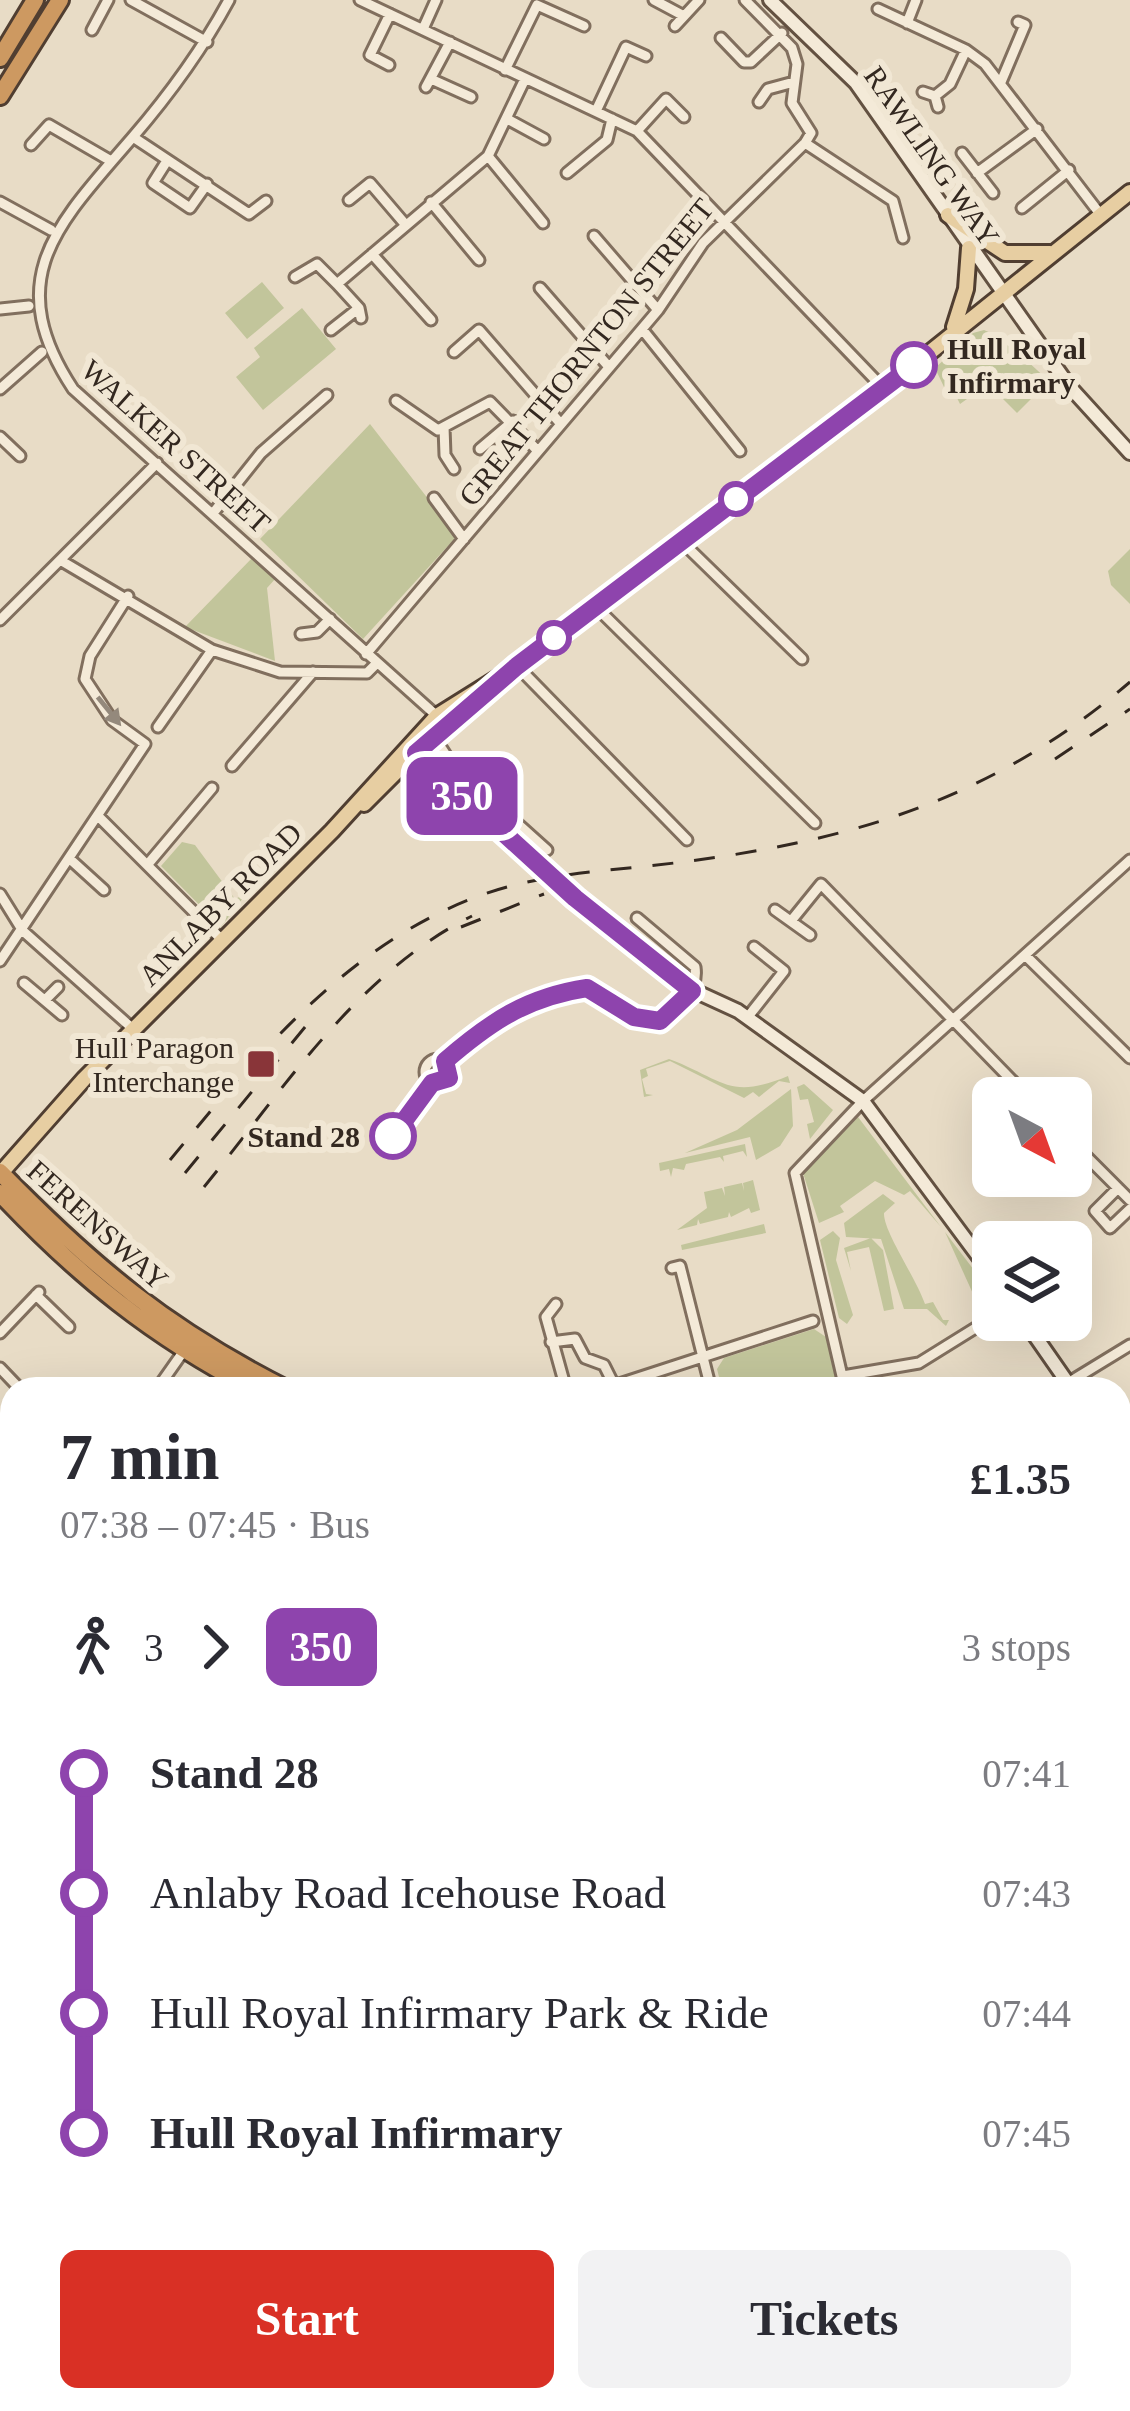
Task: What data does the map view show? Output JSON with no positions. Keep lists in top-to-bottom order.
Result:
{
  "streets": {
    "highway": ["FERENSWAY"],
    "main road": ["ANLABY ROAD"],
    "street": ["RAWLING WAY", "GREAT THORNTON STREET", "WALKER STREET"]
  },
  "crossings": [
    ["RAWLING WAY", "ANLABY ROAD"],
    ["GREAT THORNTON STREET", "WALKER STREET"],
    ["WALKER STREET", "ANLABY ROAD"],
    ["ANLABY ROAD", "FERENSWAY"]
  ],
  "places": {
    "other": ["Hull Royal Infirmary", "Stand 28"],
    "transit": ["Hull Paragon Interchange"]
  },
  "lines": ["bus line 350"],
  "north": "bottom right",
  "page": {
    "on_map": "350",
    "heading": ["7 min", "07:38 – 07:45 · Bus", "£1.35"],
    "legs": ["3", "350", "3 stops"],
    "list": [
      {
        "name": "Stand 28",
        "value": "07:41"
      },
      {
        "name": "Anlaby Road Icehouse Road",
        "value": "07:43"
      },
      {
        "name": "Hull Royal Infirmary Park & Ride",
        "value": "07:44"
      },
      {
        "name": "Hull Royal Infirmary",
        "value": "07:45"
      }
    ],
    "buttons": ["Start", "Tickets"]
  }
}
